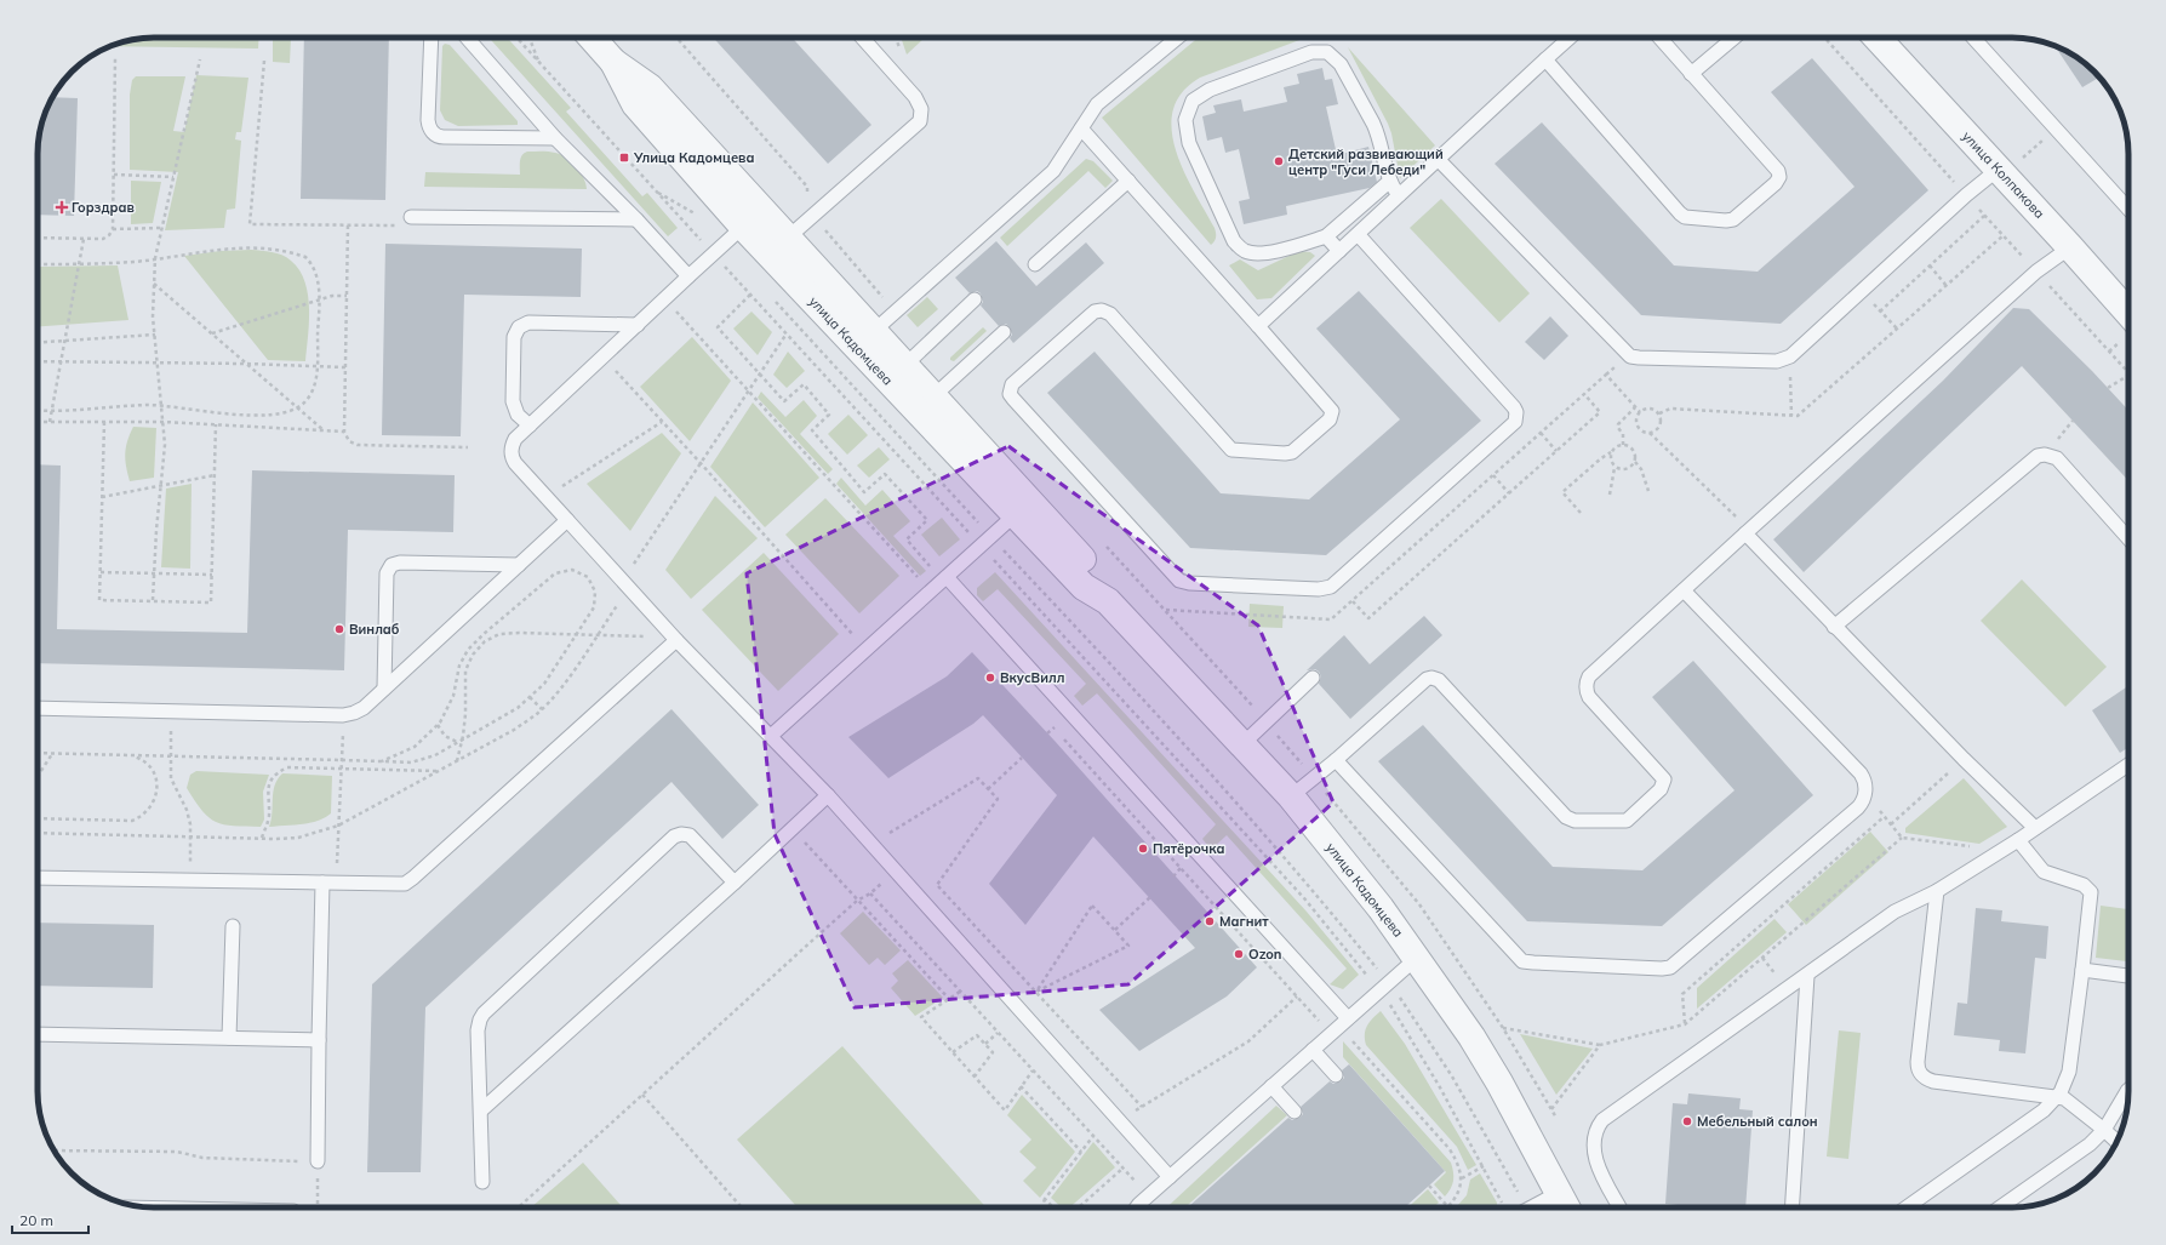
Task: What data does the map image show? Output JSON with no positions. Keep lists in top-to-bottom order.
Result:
{
  "streets": {
    "street": ["улица Колпакова", "улица Кадомцева"]
  },
  "places": {
    "transit": ["Улица Кадомцева"],
    "other": [
      "Детский развивающий центр \"Гуси Лебеди\"",
      "Винлаб",
      "ВкусВилл",
      "Пятёрочка",
      "Магнит",
      "Ozon",
      "Мебельный салон"
    ],
    "health": ["Горздрав"]
  },
  "scale_bar": "20 m"
}
